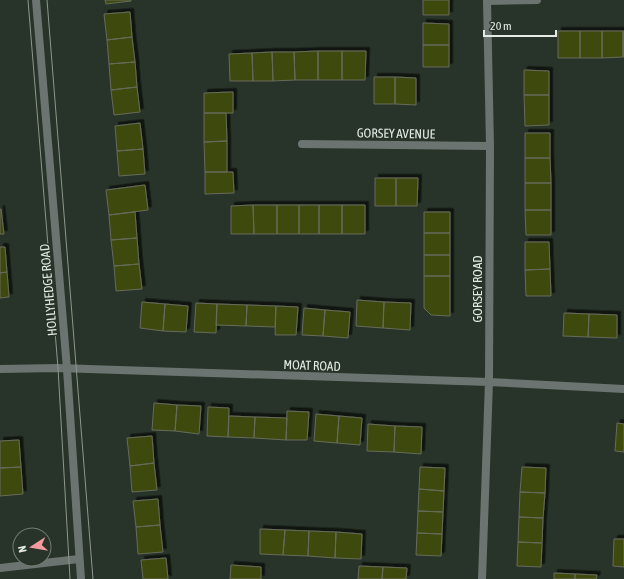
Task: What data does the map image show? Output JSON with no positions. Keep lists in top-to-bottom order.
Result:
{
  "streets": {
    "street": [
      "GORSEY AVENUE",
      "GORSEY ROAD",
      "HOLLYHEDGE ROAD",
      "MOAT ROAD"
    ]
  },
  "crossings": [
    ["GORSEY AVENUE", "GORSEY ROAD"],
    ["GORSEY ROAD", "MOAT ROAD"],
    ["HOLLYHEDGE ROAD", "MOAT ROAD"]
  ],
  "scale_bar": "20 m",
  "north": "left"
}
